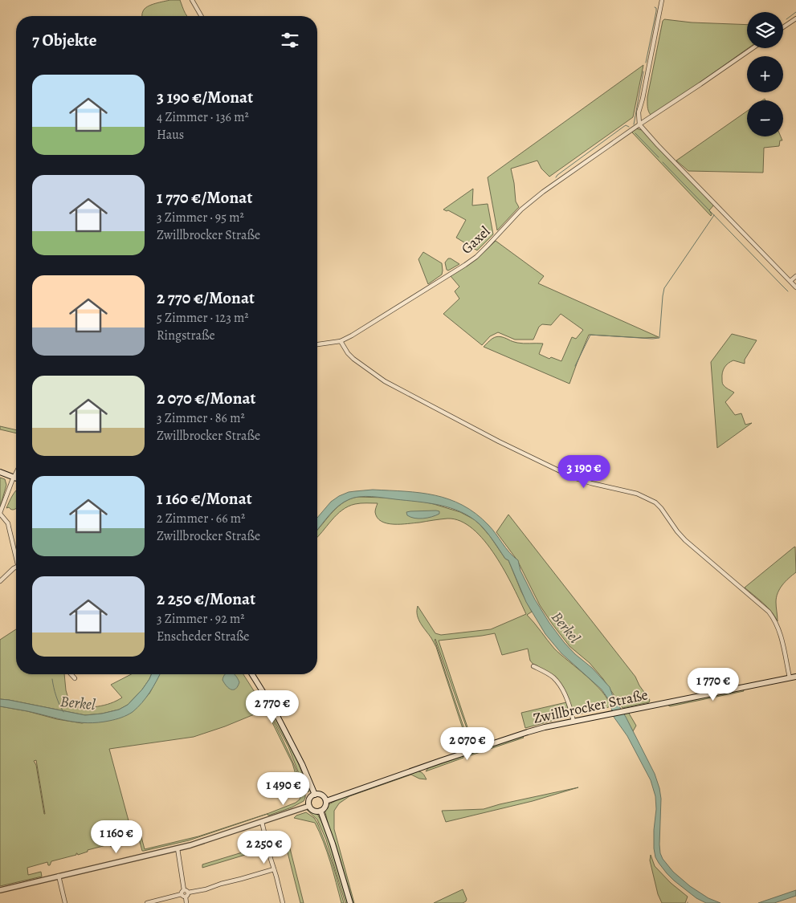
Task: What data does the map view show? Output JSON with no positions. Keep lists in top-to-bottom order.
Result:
{
  "streets": {
    "main road": ["Zwillbrocker Straße"],
    "street": ["Gaxel"]
  },
  "water": ["Berkel"],
  "page": {
    "map_buttons": ["+", "−"],
    "heading": "7 Objekte",
    "list": [
      {
        "name": "3 190 €/Monat",
        "note": "4 Zimmer · 136 m² · Haus"
      },
      {
        "name": "1 770 €/Monat",
        "note": "3 Zimmer · 95 m² · Zwillbrocker Straße"
      },
      {
        "name": "2 770 €/Monat",
        "note": "5 Zimmer · 123 m² · Ringstraße"
      },
      {
        "name": "2 070 €/Monat",
        "note": "3 Zimmer · 86 m² · Zwillbrocker Straße"
      },
      {
        "name": "1 160 €/Monat",
        "note": "2 Zimmer · 66 m² · Zwillbrocker Straße"
      },
      {
        "name": "2 250 €/Monat",
        "note": "3 Zimmer · 92 m² · Enscheder Straße"
      }
    ],
    "price": [
      "3 190 €",
      "1 770 €",
      "2 770 €",
      "2 070 €",
      "1 490 €",
      "1 160 €",
      "2 250 €"
    ]
  }
}
